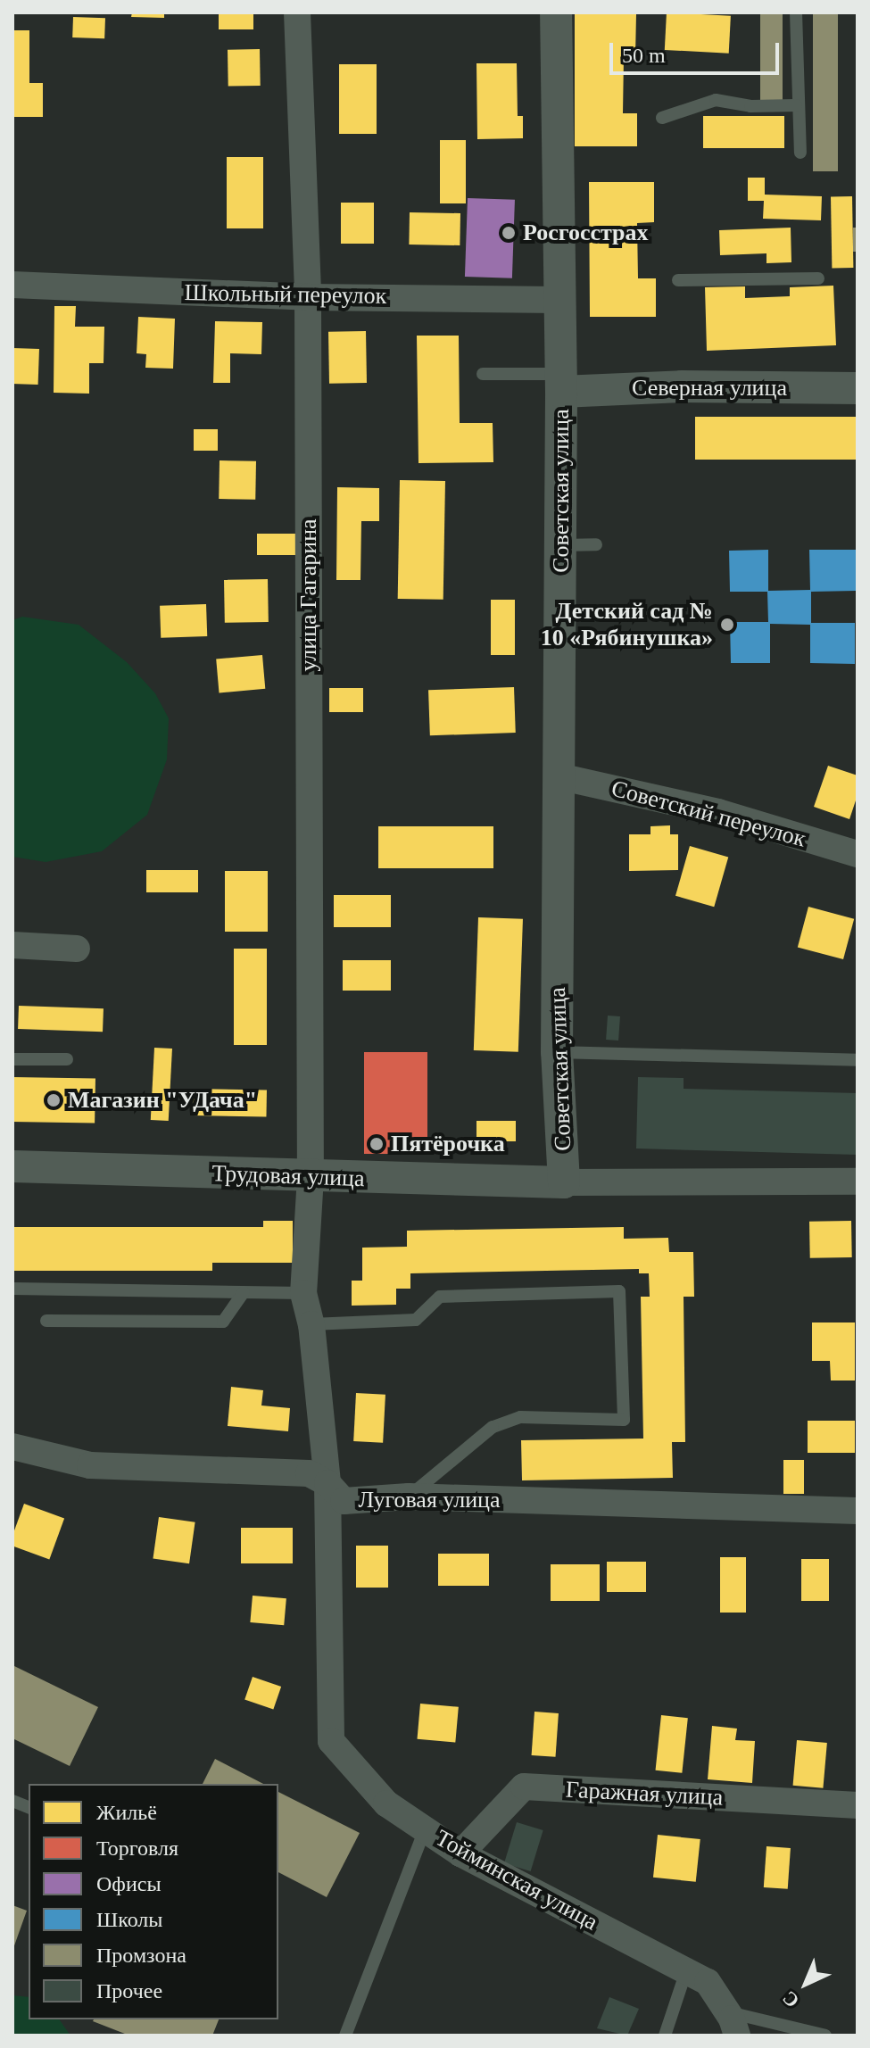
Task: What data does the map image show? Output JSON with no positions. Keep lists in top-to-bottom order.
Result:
{
  "streets": {
    "street": [
      "Школьный переулок",
      "Северная улица",
      "Советская улица",
      "улица Гагарина",
      "Советский переулок",
      "Трудовая улица",
      "Луговая улица",
      "Гаражная улица",
      "Тойминская улица"
    ]
  },
  "crossings": [
    ["Школьный переулок", "Советская улица"],
    ["Школьный переулок", "улица Гагарина"],
    ["Северная улица", "Советская улица"],
    ["Советская улица", "Советский переулок"],
    ["Советская улица", "Трудовая улица"],
    ["улица Гагарина", "Трудовая улица"],
    ["улица Гагарина", "Тойминская улица"],
    ["Луговая улица", "Тойминская улица"],
    ["Гаражная улица", "Тойминская улица"]
  ],
  "places": [
    "Росгосстрах",
    "Детский сад № 10 «Рябинушка»",
    "Магазин \"УДача\"",
    "Пятёрочка"
  ],
  "legend": [
    "Жильё",
    "Торговля",
    "Офисы",
    "Школы",
    "Промзона",
    "Прочее"
  ],
  "scale_bar": "50 m",
  "north": "bottom left"
}
